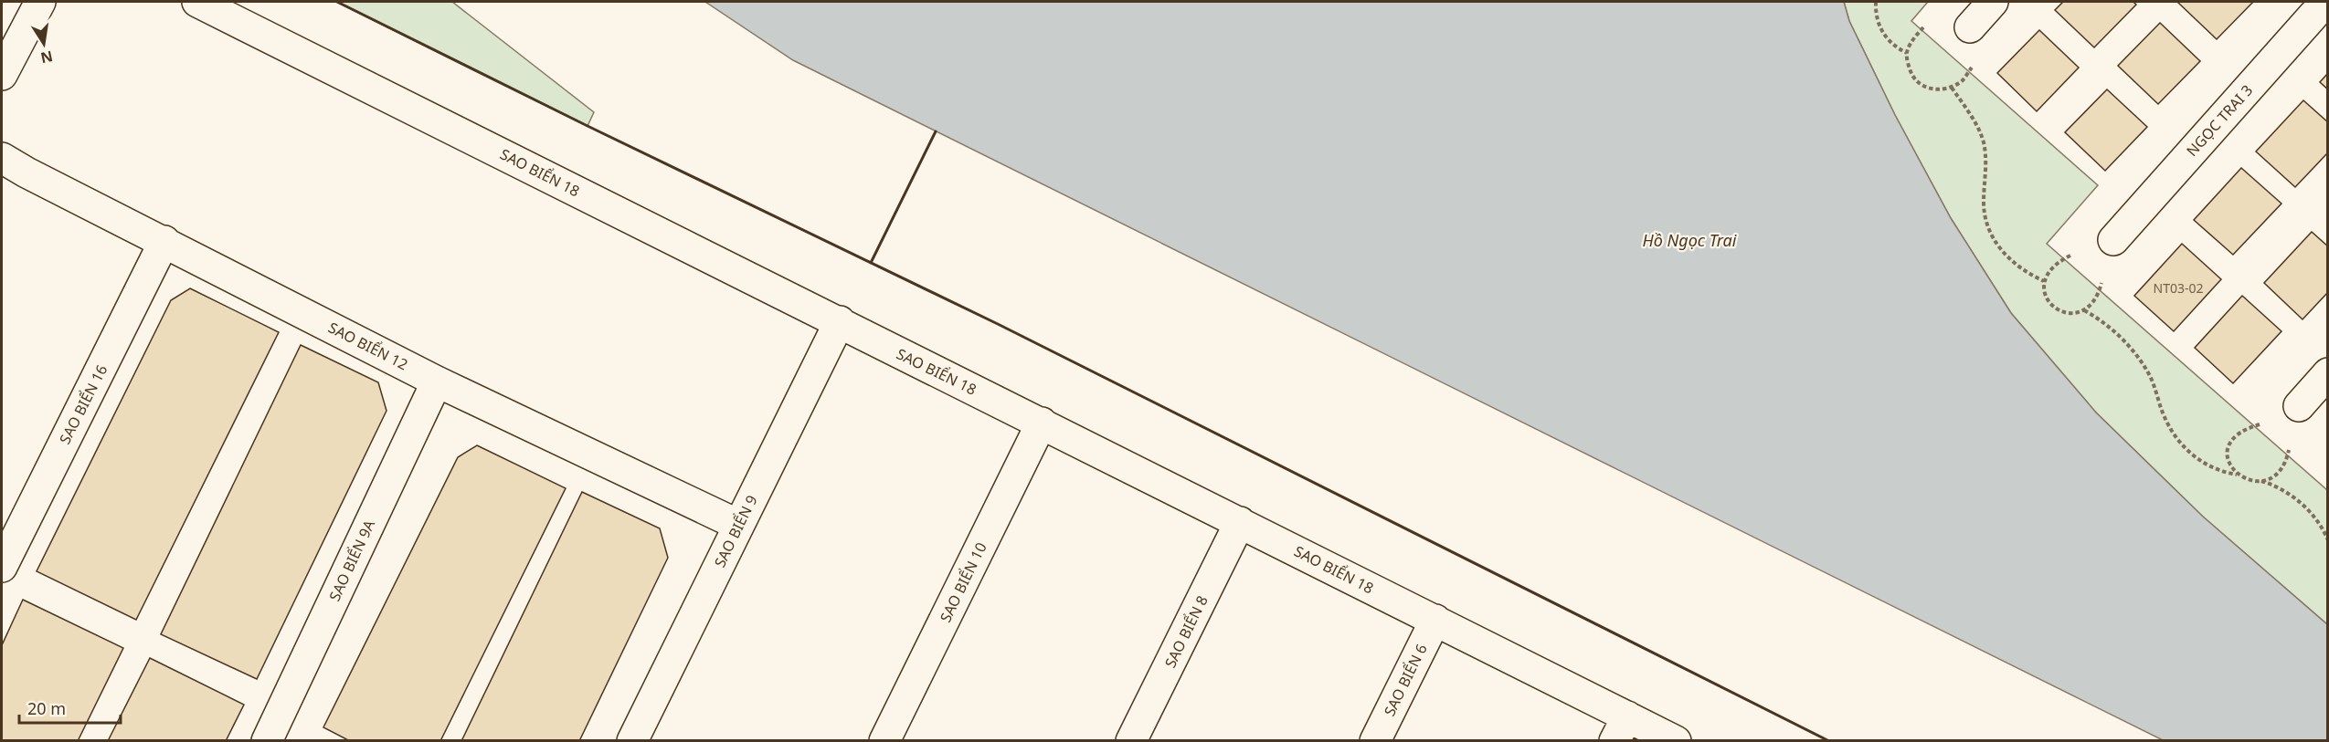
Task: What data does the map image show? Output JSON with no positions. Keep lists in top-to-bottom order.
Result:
{
  "streets": {
    "street": [
      "NGỌC TRAI 3",
      "SAO BIỂN 18",
      "SAO BIỂN 12",
      "SAO BIỂN 16",
      "SAO BIỂN 9",
      "SAO BIỂN 9A",
      "SAO BIỂN 10",
      "SAO BIỂN 8",
      "SAO BIỂN 6"
    ]
  },
  "crossings": [
    ["SAO BIỂN 18", "SAO BIỂN 9"],
    ["SAO BIỂN 18", "SAO BIỂN 10"],
    ["SAO BIỂN 18", "SAO BIỂN 8"],
    ["SAO BIỂN 18", "SAO BIỂN 6"],
    ["SAO BIỂN 12", "SAO BIỂN 16"],
    ["SAO BIỂN 12", "SAO BIỂN 9"],
    ["SAO BIỂN 12", "SAO BIỂN 9A"]
  ],
  "water": ["Hồ Ngọc Trai"],
  "house_numbers": ["NT03-02"],
  "scale_bar": "20 m",
  "north": "bottom"
}
